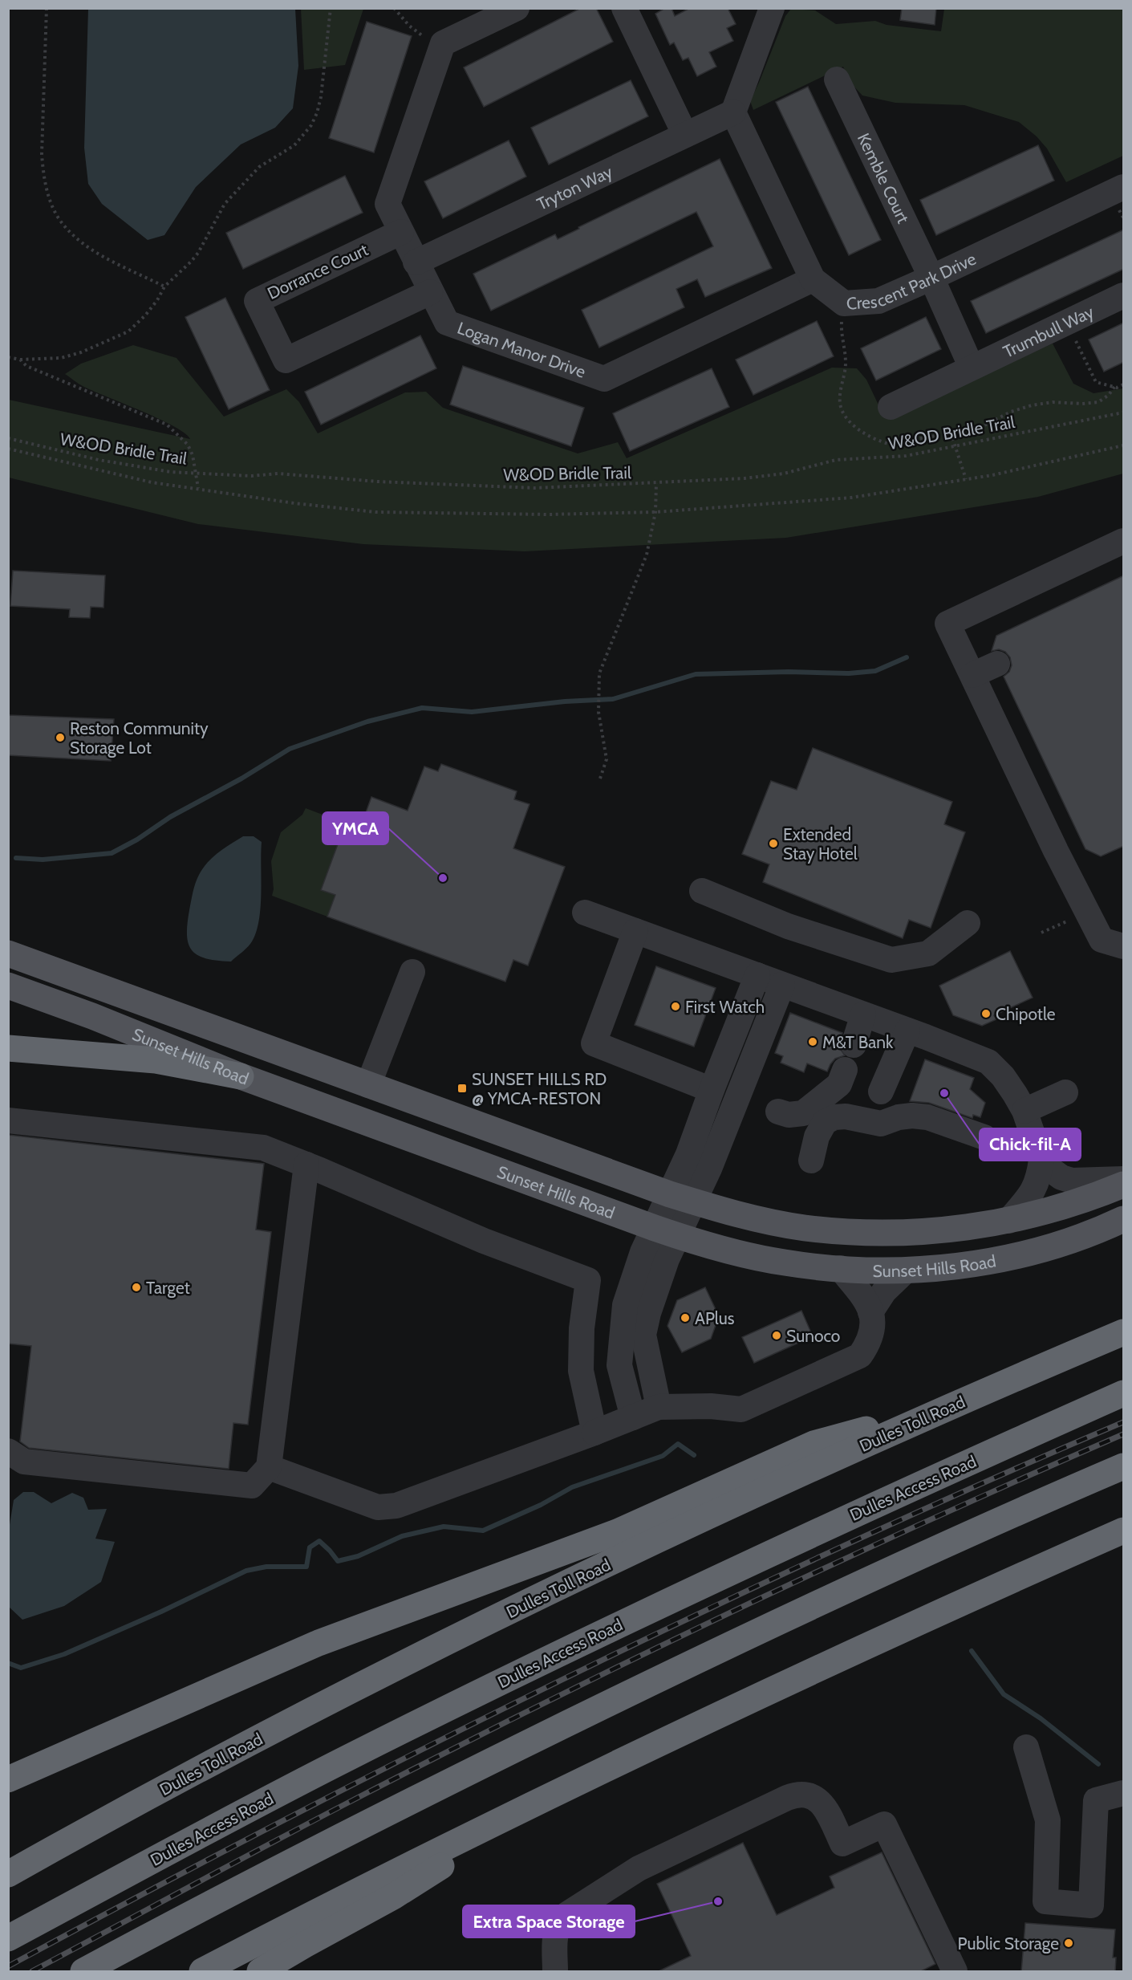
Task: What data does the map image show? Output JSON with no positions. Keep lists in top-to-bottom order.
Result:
{
  "streets": {
    "highway": ["Dulles Toll Road", "Dulles Access Road"],
    "main road": ["Sunset Hills Road"],
    "street": [
      "Kemble Court",
      "Tryton Way",
      "Dorrance Court",
      "Crescent Park Drive",
      "Trumbull Way",
      "Logan Manor Drive"
    ],
    "path": ["W&OD Bridle Trail"]
  },
  "crossings": [
    ["Kemble Court", "Crescent Park Drive"],
    ["Tryton Way", "Crescent Park Drive"],
    ["Tryton Way", "Logan Manor Drive"],
    ["Dorrance Court", "Logan Manor Drive"],
    ["Crescent Park Drive", "Logan Manor Drive"]
  ],
  "places": {
    "other": [
      "Reston Community Storage Lot",
      "Extended Stay Hotel",
      "YMCA",
      "First Watch",
      "Chipotle",
      "M&T Bank",
      "Chick-fil-A",
      "Target",
      "APlus",
      "Sunoco",
      "Extra Space Storage",
      "Public Storage"
    ],
    "transit": ["SUNSET HILLS RD @ YMCA-RESTON"]
  }
}
